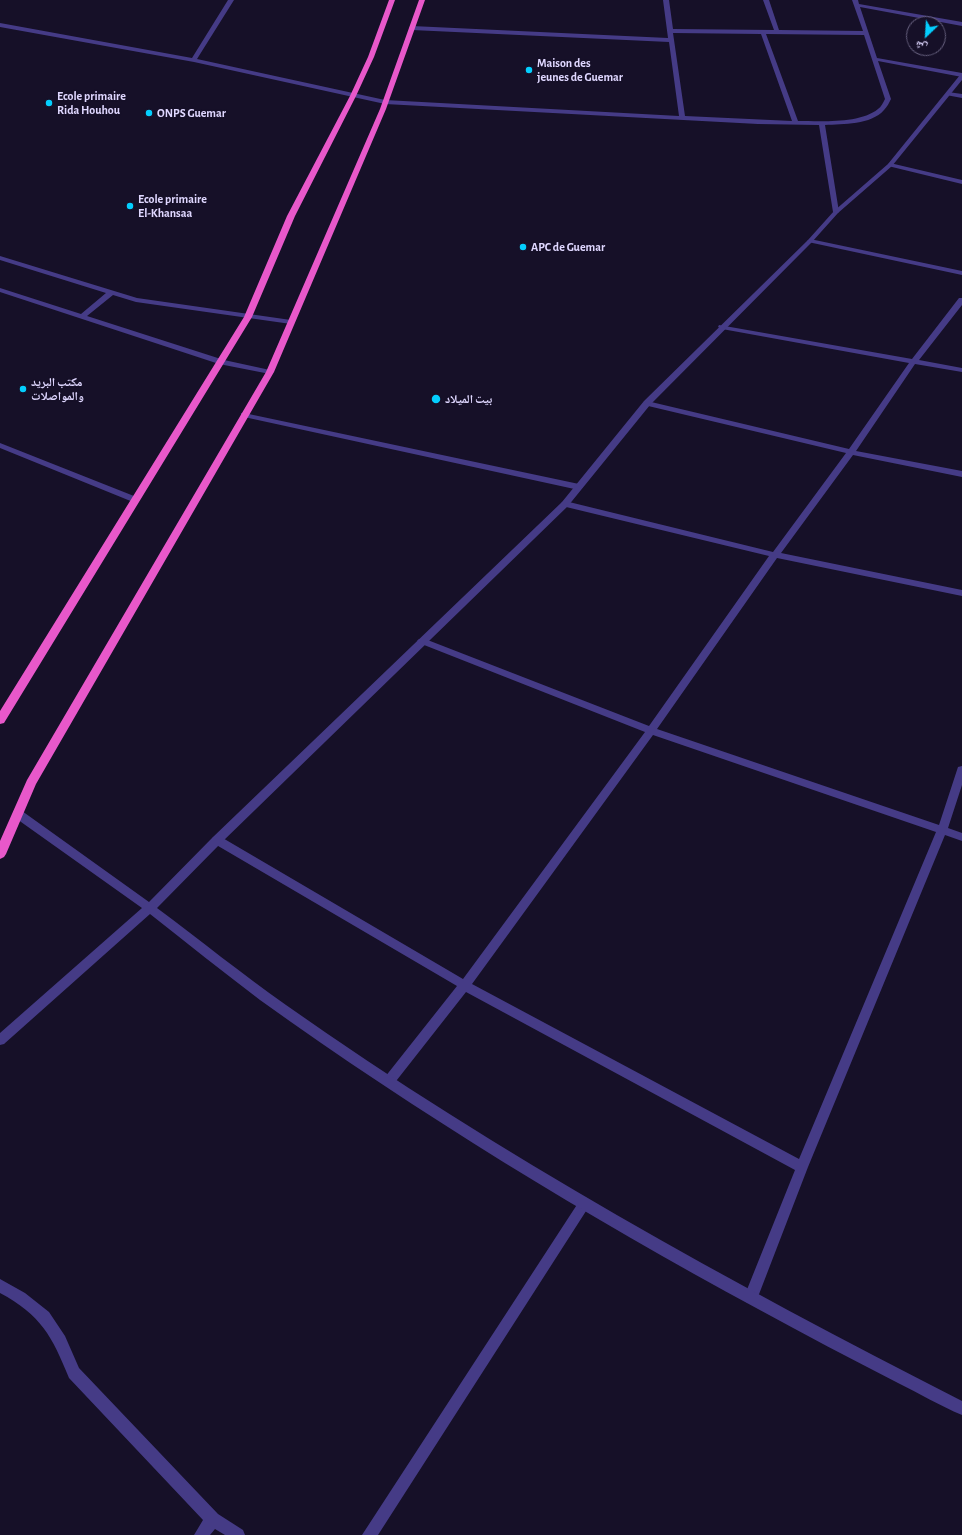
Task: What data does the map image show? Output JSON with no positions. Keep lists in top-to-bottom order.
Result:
{
  "places": [
    "Maison des jeunes de Guemar",
    "Ecole primaire Rida Houhou",
    "ONPS Guemar",
    "Ecole primaire El-Khansaa",
    "APC de Guemar",
    "مكتب البريد والمواصلات",
    "بيت الميلاد"
  ],
  "north": "bottom left"
}
